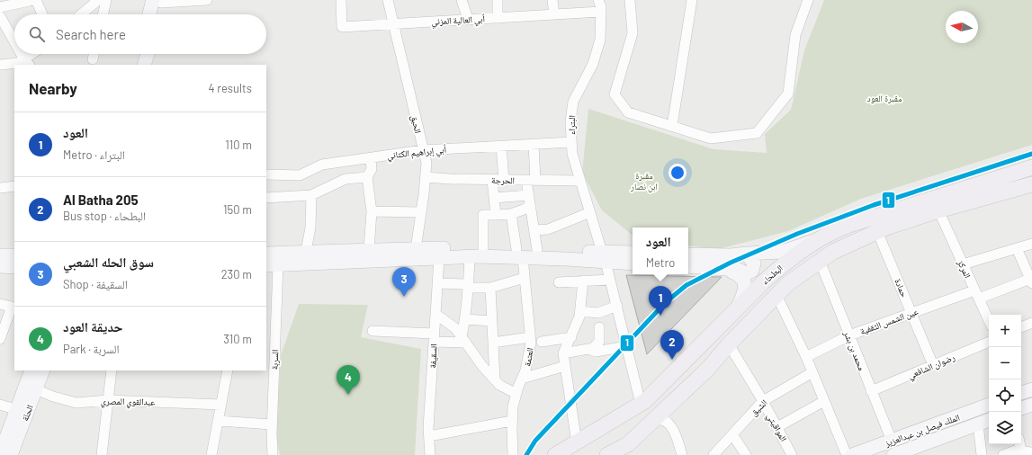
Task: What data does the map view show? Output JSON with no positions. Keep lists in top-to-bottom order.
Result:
{
  "streets": {
    "main road": ["البطحاء"],
    "street": [
      "أبي العالية المزني",
      "الحبق",
      "البتراء",
      "أبي إبراهيم الكتاني",
      "الحرجة",
      "المركز",
      "حمادة",
      "عين الشمس الثقفية",
      "محمد بن بشر",
      "السقيفة",
      "العتمة",
      "السربة",
      "رضوان الشافعي",
      "عبدالقوي المصري",
      "الشيق",
      "الحلة",
      "المواقيتي",
      "الملك فيصل بن عبدالعزيز"
    ]
  },
  "crossings": [
    ["أبي العالية المزني", "الحبق"],
    ["أبي العالية المزني", "البتراء"],
    ["الحبق", "أبي إبراهيم الكتاني"],
    ["الحبق", "الحرجة"],
    ["البتراء", "أبي إبراهيم الكتاني"],
    ["البتراء", "الحرجة"],
    ["البتراء", "البطحاء"],
    ["المركز", "البطحاء"],
    ["المركز", "عين الشمس الثقفية"],
    ["البطحاء", "حمادة"],
    ["البطحاء", "محمد بن بشر"],
    ["البطحاء", "المواقيتي"],
    ["حمادة", "عين الشمس الثقفية"],
    ["حمادة", "رضوان الشافعي"],
    ["عين الشمس الثقفية", "محمد بن بشر"],
    ["محمد بن بشر", "رضوان الشافعي"],
    ["محمد بن بشر", "الملك فيصل بن عبدالعزيز"],
    ["عبدالقوي المصري", "الحلة"],
    ["الشيق", "المواقيتي"]
  ],
  "parks": ["مقبرة العود", "مقبرة ابن نصار"],
  "lines": ["transit line 1"],
  "north": "left",
  "page": {
    "search": "Search here",
    "heading": ["Nearby", "4 results"],
    "list": [
      {
        "mark": "1",
        "name": "العود",
        "note": "Metro · البتراء",
        "value": "110 m"
      },
      {
        "mark": "2",
        "name": "Al Batha 205",
        "note": "Bus stop · البطحاء",
        "value": "150 m"
      },
      {
        "mark": "3",
        "name": "سوق الحله الشعبي",
        "note": "Shop · السقيفة",
        "value": "230 m"
      },
      {
        "mark": "4",
        "name": "حديقة العود",
        "note": "Park · السربة",
        "value": "310 m"
      }
    ],
    "popup": ["العود", "Metro"],
    "pins": [
      "3",
      "1",
      "2",
      "4"
    ],
    "map_buttons": ["+", "−"]
  }
}
